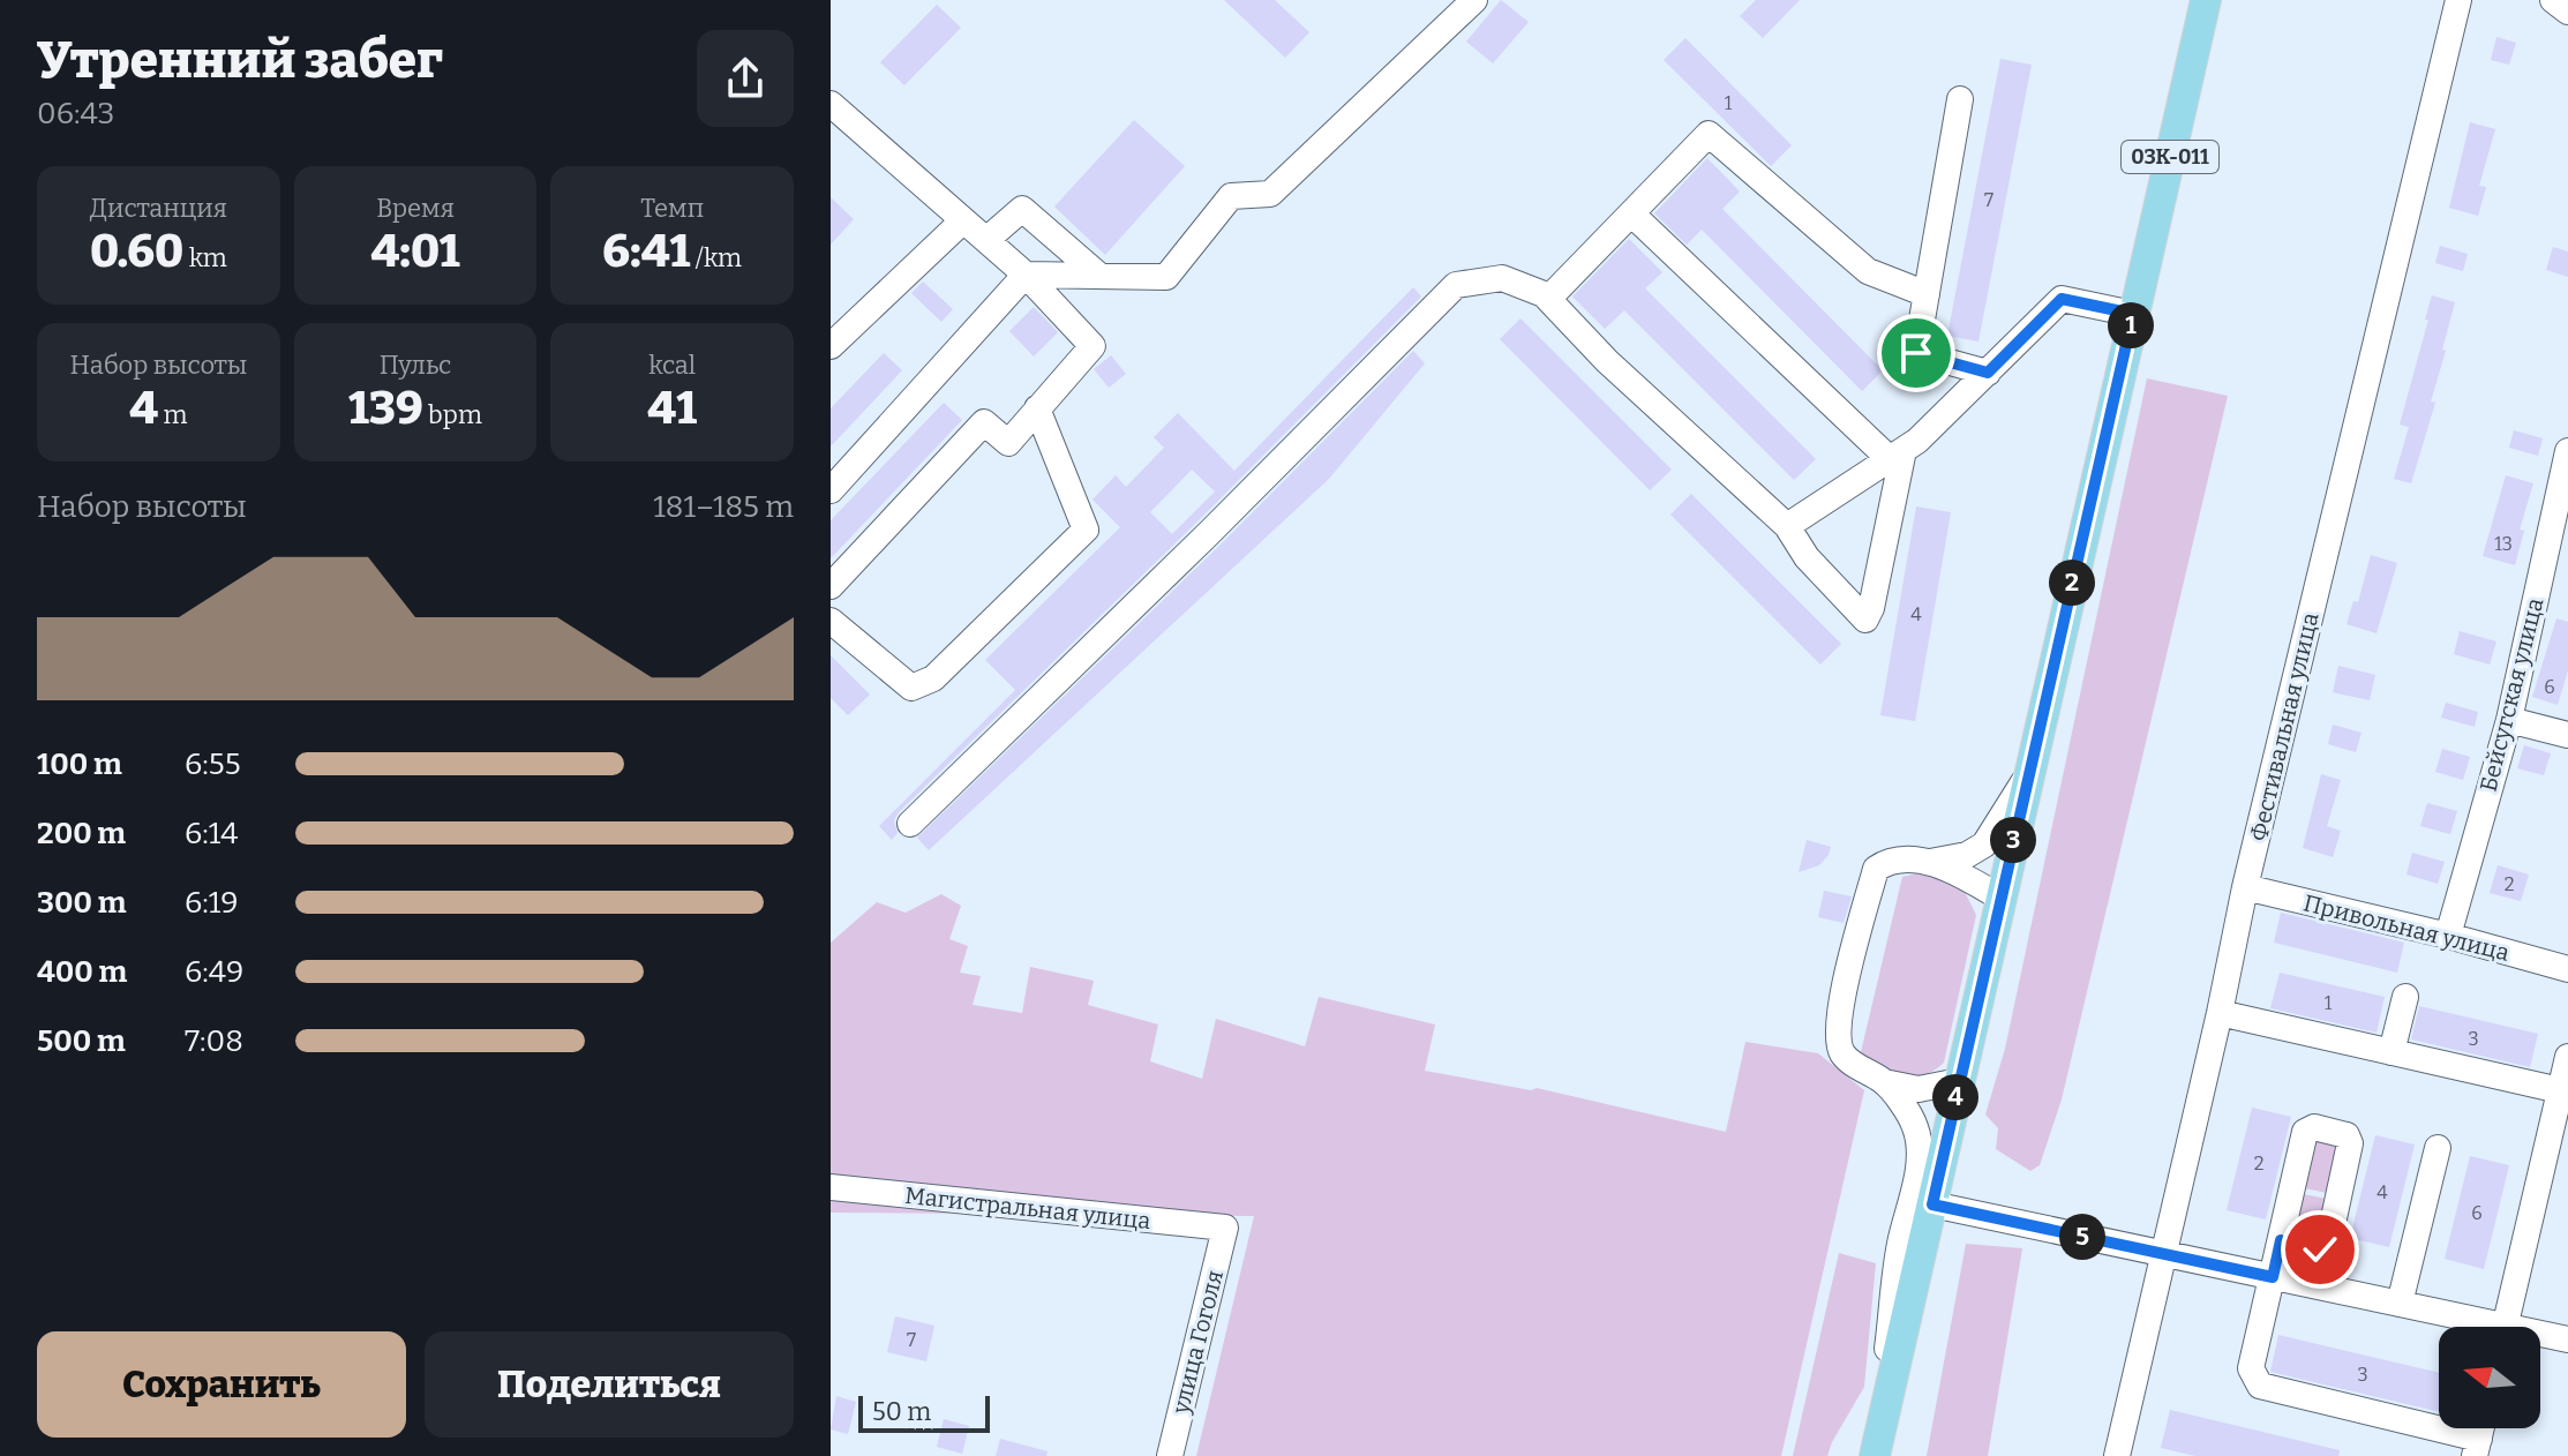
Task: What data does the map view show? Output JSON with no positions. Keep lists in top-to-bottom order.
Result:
{
  "streets": {
    "main road": ["03К-011"],
    "street": [
      "Бейсугская улица",
      "Фестивальная улица",
      "Привольная улица",
      "Магистральная улица",
      "улица Гоголя"
    ]
  },
  "crossings": [
    ["Бейсугская улица", "Привольная улица"],
    ["Фестивальная улица", "Привольная улица"],
    ["Магистральная улица", "улица Гоголя"]
  ],
  "house_numbers": [
    "1",
    "7",
    "13",
    "4",
    "6",
    "2",
    "1",
    "3",
    "2",
    "4",
    "6",
    "7",
    "3"
  ],
  "scale_bar": "50 m",
  "north": "left",
  "page": {
    "heading": ["Утренний забег", "06:43"],
    "stats": [
      ["Дистанция", "0.60 km"],
      ["Время", "4:01"],
      ["Темп", "6:41 /km"],
      ["Набор высоты", "4 m"],
      ["Пульс", "139 bpm"],
      ["kcal", "41"]
    ],
    "pins": [
      "1",
      "2",
      "3",
      "4",
      "5"
    ],
    "chart": ["Набор высоты", "181–185 m"],
    "list": [
      {
        "name": "100 m",
        "note": "6:55"
      },
      {
        "name": "200 m",
        "note": "6:14"
      },
      {
        "name": "300 m",
        "note": "6:19"
      },
      {
        "name": "400 m",
        "note": "6:49"
      },
      {
        "name": "500 m",
        "note": "7:08"
      }
    ],
    "buttons": ["Сохранить", "Поделиться"],
    "scale": "50 m"
  }
}
